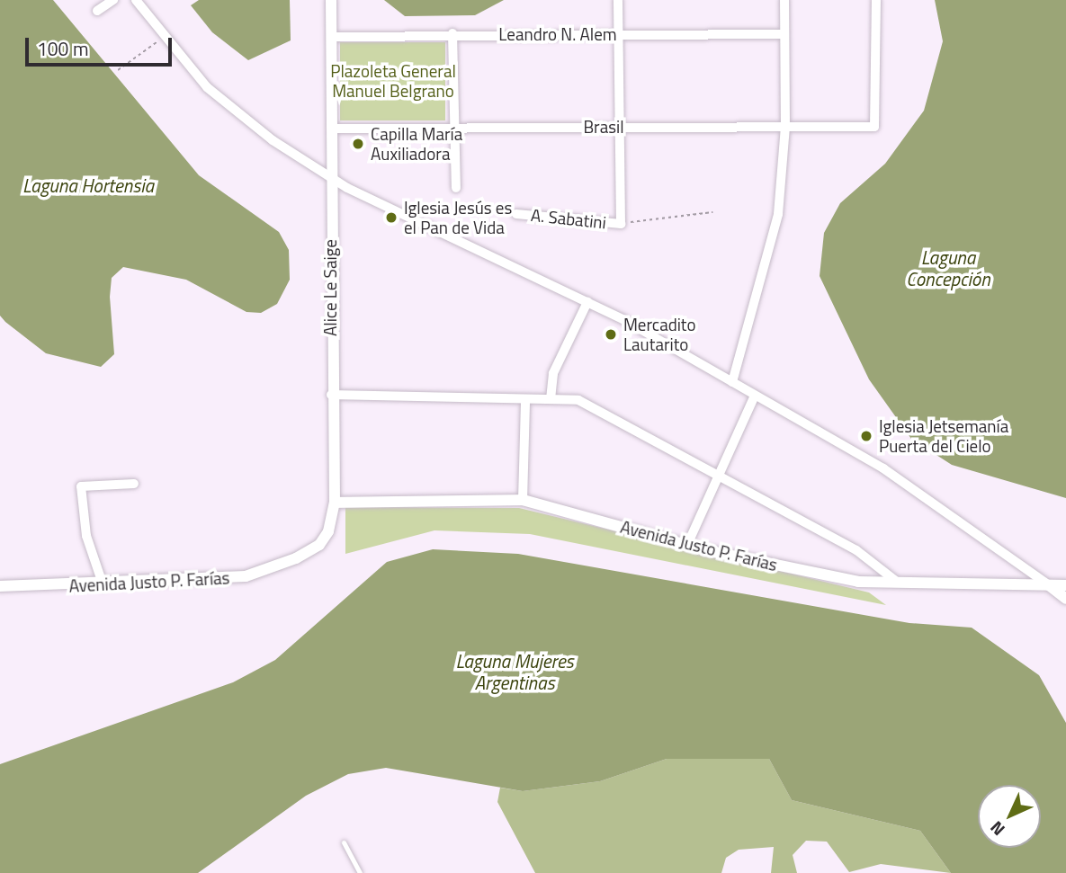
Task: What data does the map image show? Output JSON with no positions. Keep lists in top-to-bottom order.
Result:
{
  "streets": {
    "street": [
      "Leandro N. Alem",
      "Brasil",
      "A. Sabatini",
      "Alice Le Saige",
      "Avenida Justo P. Farías"
    ]
  },
  "crossings": [
    ["Leandro N. Alem", "Alice Le Saige"],
    ["Brasil", "Alice Le Saige"],
    ["Alice Le Saige", "Avenida Justo P. Farías"]
  ],
  "water": ["Laguna Hortensia", "Laguna Concepción", "Laguna Mujeres Argentinas"],
  "parks": ["Plazoleta General Manuel Belgrano"],
  "places": [
    "Capilla María Auxiliadora",
    "Iglesia Jesús es el Pan de Vida",
    "Mercadito Lautarito",
    "Iglesia Jetsemanía Puerta del Cielo"
  ],
  "scale_bar": "100 m",
  "north": "bottom left"
}
